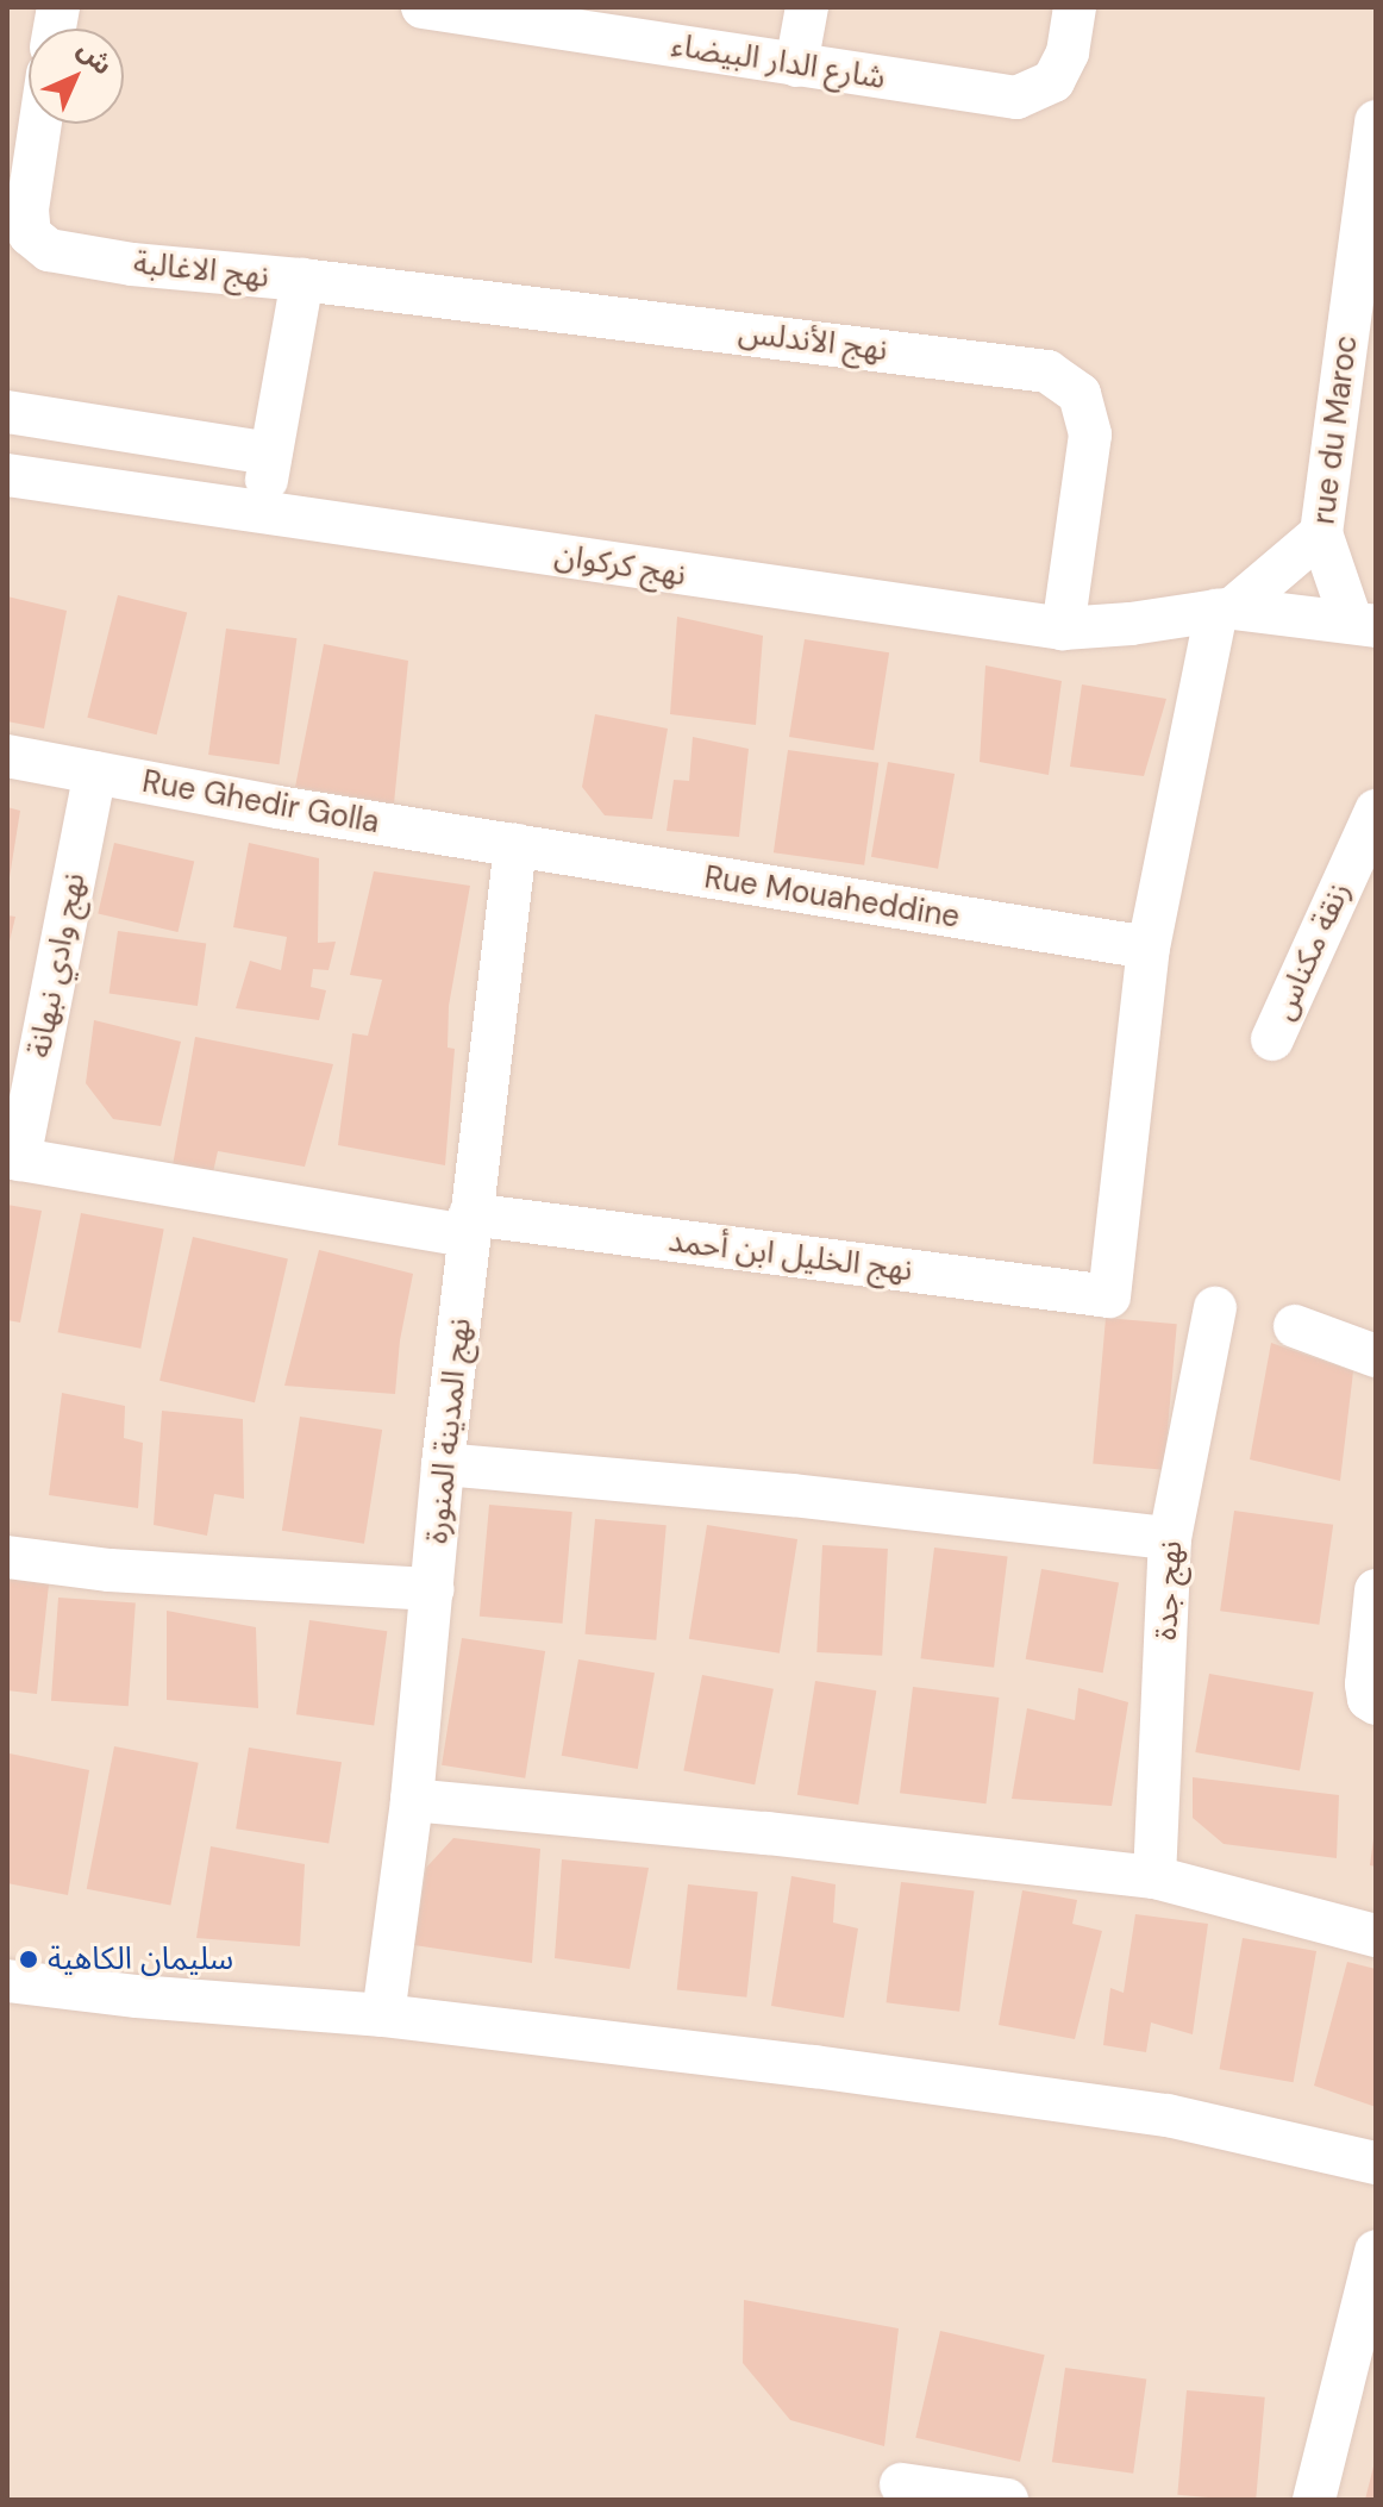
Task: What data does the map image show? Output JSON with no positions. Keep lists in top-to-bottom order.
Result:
{
  "streets": {
    "street": [
      "شارع الدار البيضاء",
      "نهج الاغالبة",
      "نهج الأندلس",
      "rue du Maroc",
      "نهج كركوان",
      "Rue Ghedir Golla",
      "Rue Mouaheddine",
      "زنقة مكناس",
      "نهج وادي نبهانة",
      "نهج الخليل ابن أحمد",
      "نهج المدينة المنورة",
      "نهج جدة"
    ]
  },
  "crossings": [
    ["نهج الاغالبة", "نهج الأندلس"],
    ["نهج الاغالبة", "نهج كركوان"],
    ["نهج الأندلس", "نهج كركوان"],
    ["rue du Maroc", "نهج كركوان"],
    ["Rue Ghedir Golla", "Rue Mouaheddine"],
    ["Rue Ghedir Golla", "نهج وادي نبهانة"],
    ["Rue Ghedir Golla", "نهج المدينة المنورة"],
    ["Rue Mouaheddine", "نهج الخليل ابن أحمد"],
    ["Rue Mouaheddine", "نهج المدينة المنورة"],
    ["نهج وادي نبهانة", "نهج الخليل ابن أحمد"],
    ["نهج الخليل ابن أحمد", "نهج المدينة المنورة"]
  ],
  "places": ["سليمان الكاهية"],
  "north": "top right"
}
